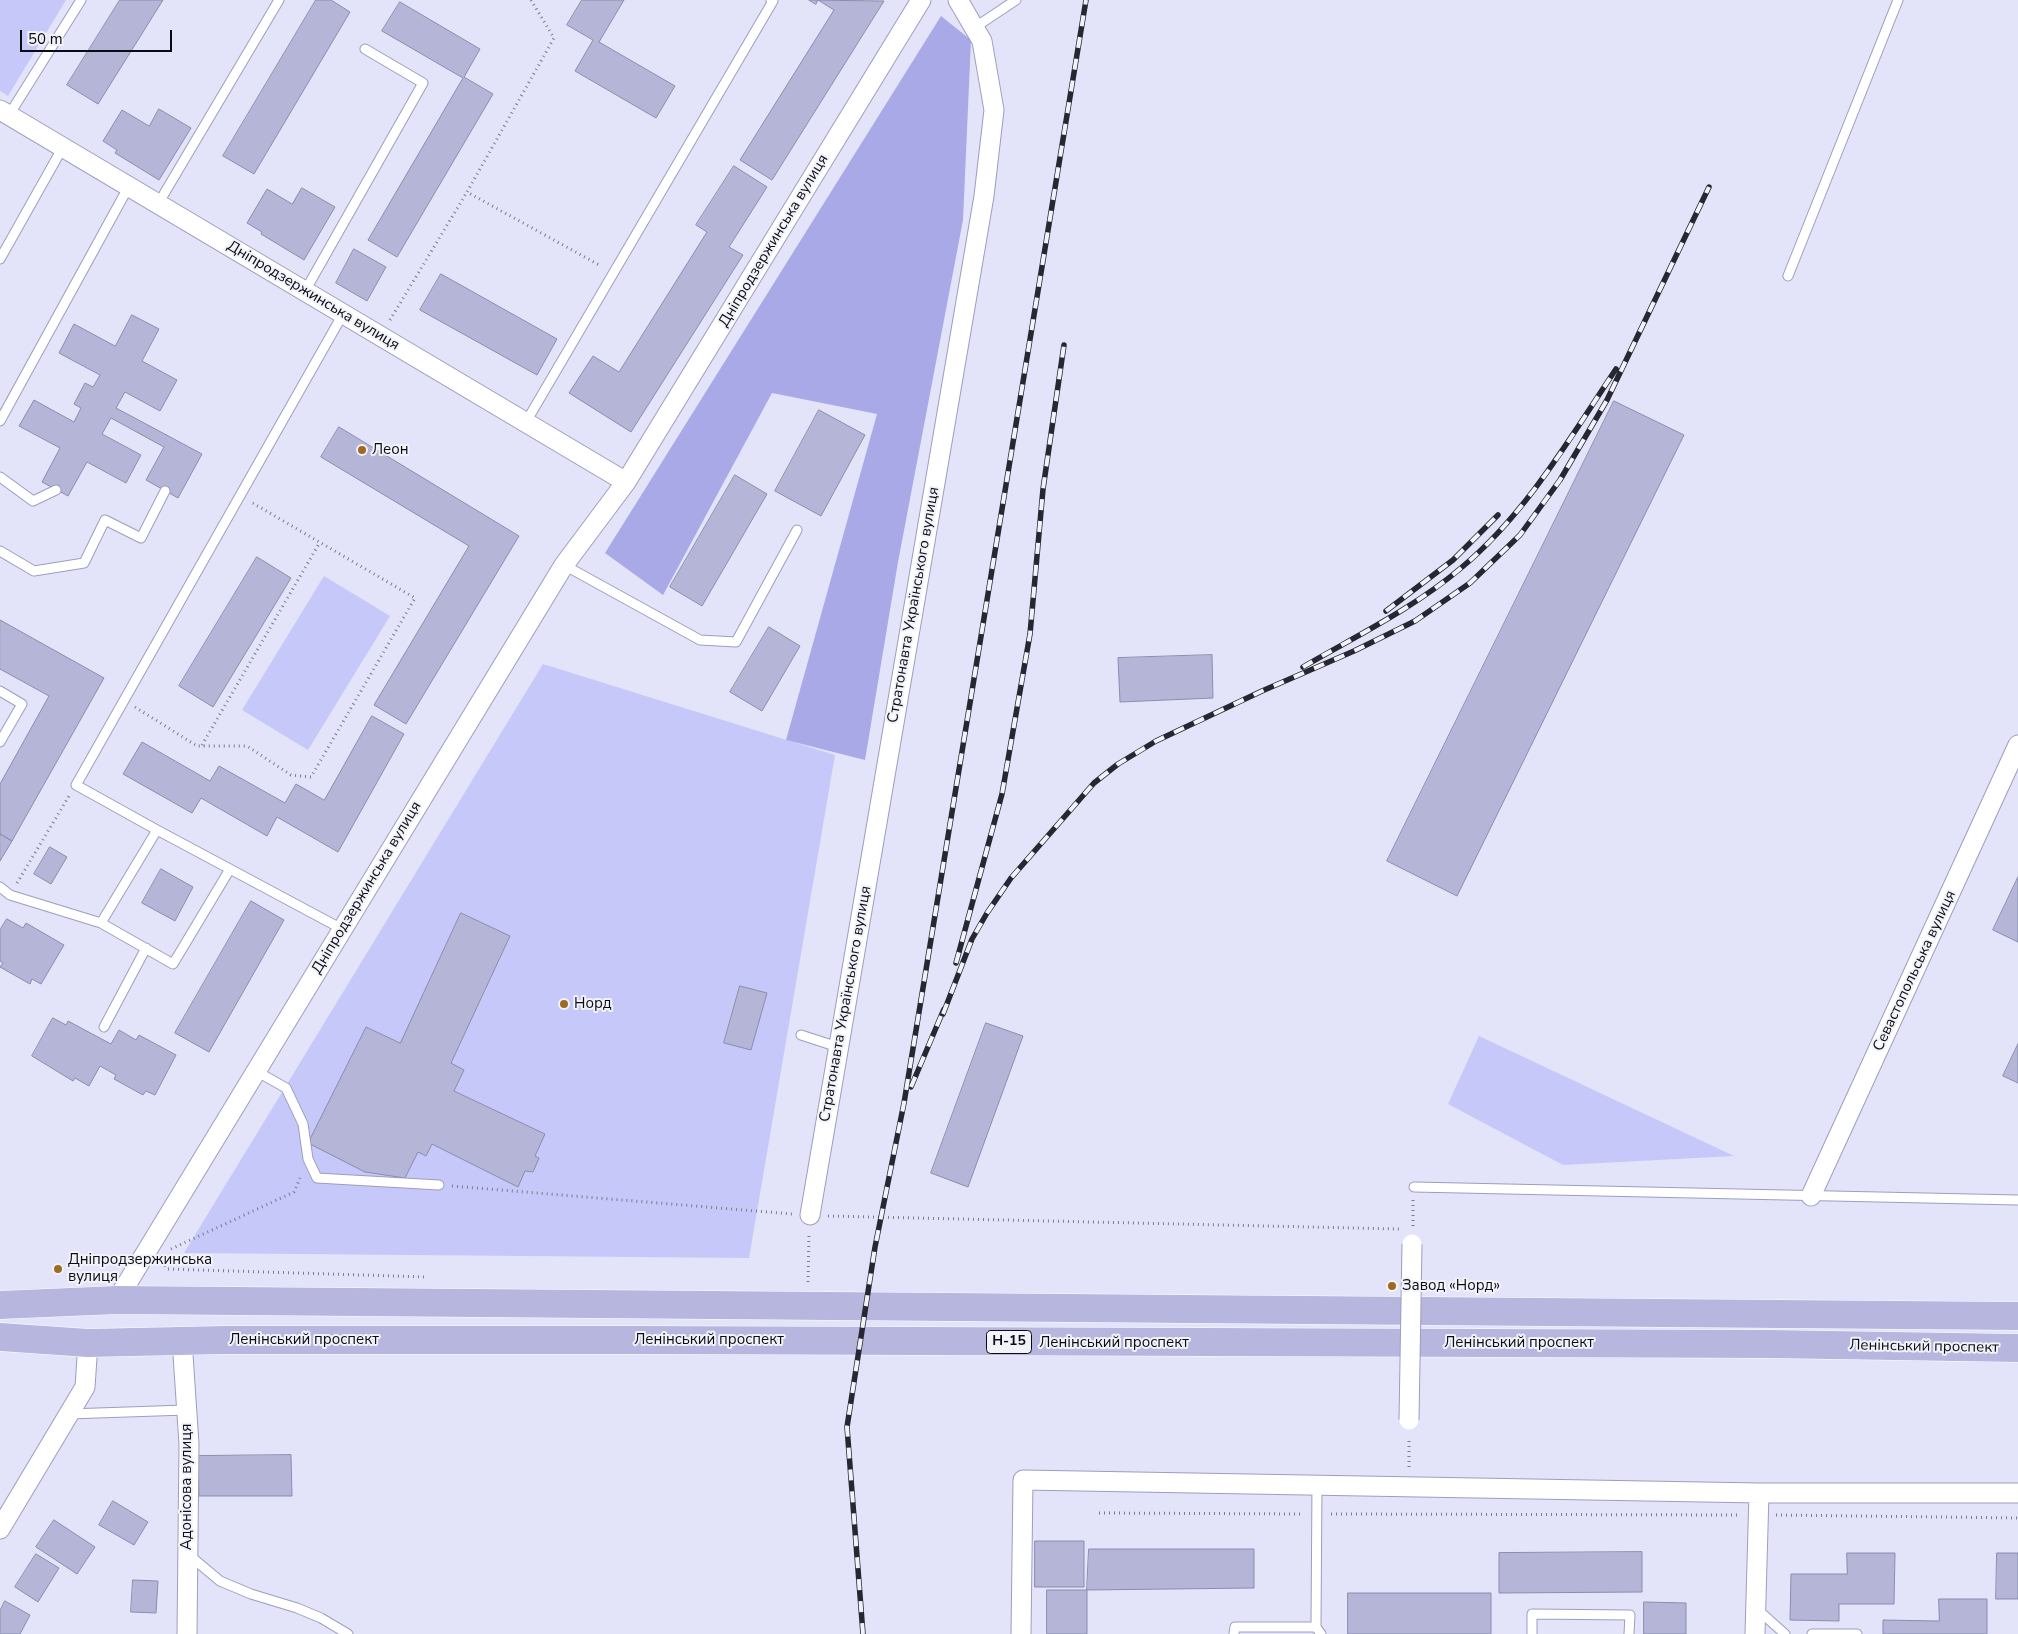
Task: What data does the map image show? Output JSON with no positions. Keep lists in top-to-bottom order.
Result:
{
  "streets": {
    "main road": ["Ленінський проспект", "Н-15"],
    "street": [
      "Дніпродзержинська вулиця",
      "Стратонавта Українського вулиця",
      "Севастопольська вулиця",
      "Адонісова вулиця"
    ]
  },
  "crossings": [
    ["Дніпродзержинська вулиця", "Ленінський проспект"],
    ["Ленінський проспект", "Адонісова вулиця"]
  ],
  "places": [
    "Леон",
    "Норд",
    "Дніпродзержинська вулиця",
    "Завод «Норд»"
  ],
  "scale_bar": "50 m"
}
